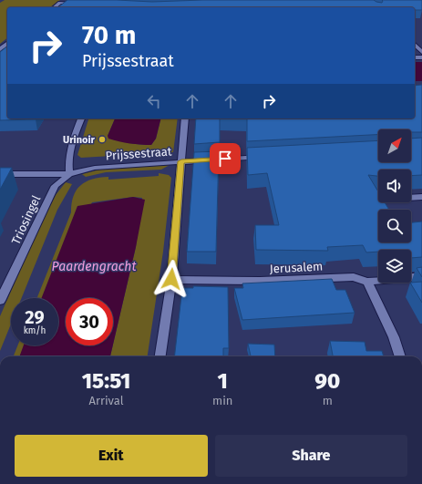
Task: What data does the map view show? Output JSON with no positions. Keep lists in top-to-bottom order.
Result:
{
  "streets": {
    "street": ["Prijssestraat", "Triosingel", "Jerusalem"]
  },
  "crossings": [
    ["Prijssestraat", "Triosingel"]
  ],
  "water": ["Paardengracht"],
  "places": ["Urinoir"],
  "north": "top right",
  "page": {
    "turn": ["70 m", "Prijssestraat"],
    "speed": "29 km/h",
    "limit": "30",
    "eta": [
      "15:51",
      "Arrival",
      "1",
      "min",
      "90",
      "m"
    ],
    "buttons": ["Exit", "Share"]
  }
}
